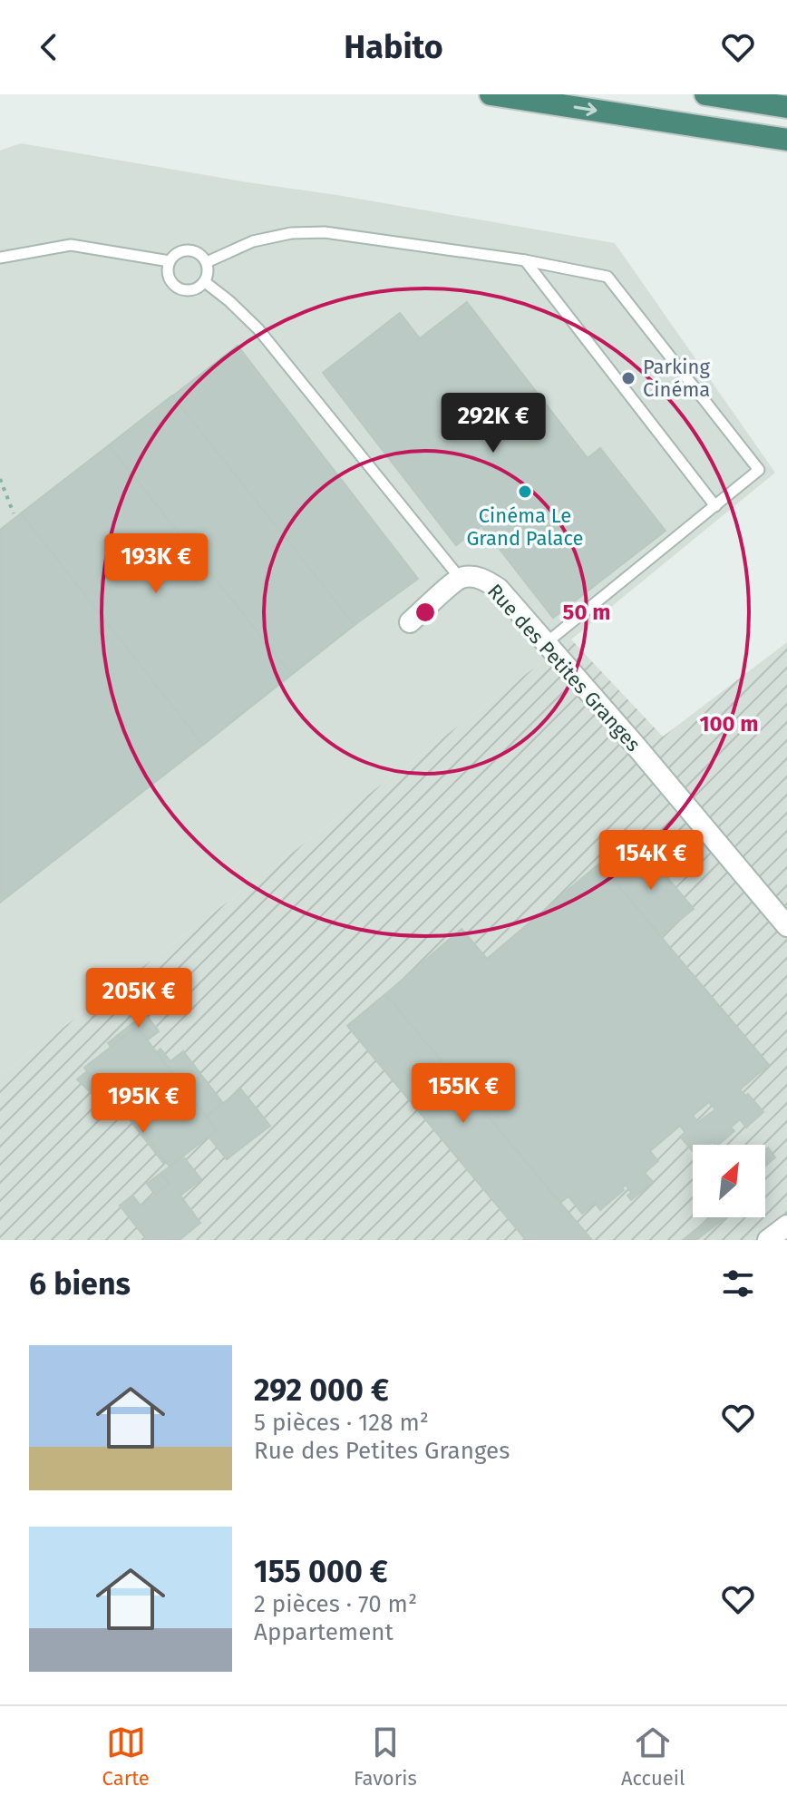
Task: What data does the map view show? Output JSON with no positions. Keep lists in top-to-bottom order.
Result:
{
  "streets": {
    "street": ["Rue des Petites Granges"]
  },
  "places": ["Parking Cinéma", "Cinéma Le Grand Palace"],
  "north": "top right",
  "page": {
    "header": "Habito",
    "price": [
      "292K €",
      "193K €",
      "154K €",
      "205K €",
      "155K €",
      "195K €"
    ],
    "heading": "6 biens",
    "list": [
      {
        "name": "292 000 €",
        "note": "5 pièces · 128 m² · Rue des Petites Granges"
      },
      {
        "name": "155 000 €",
        "note": "2 pièces · 70 m² · Appartement"
      }
    ],
    "tabs": ["Carte", "Favoris", "Accueil"]
  },
  "rings": ["50 m", "100 m"]
}
